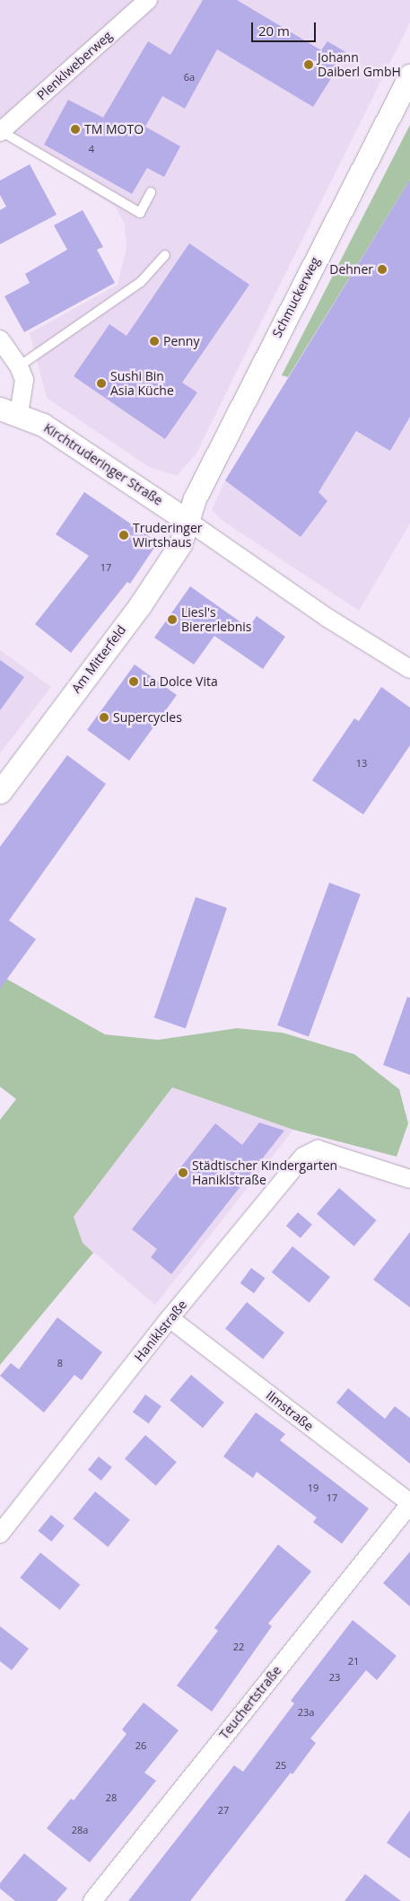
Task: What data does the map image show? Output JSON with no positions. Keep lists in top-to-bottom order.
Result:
{
  "streets": {
    "street": [
      "Plenklweberweg",
      "Schmuckerweg",
      "Kirchtruderinger Straße",
      "Am Mitterfeld",
      "Haniklstraße",
      "Ilmstraße",
      "Teuchertstraße"
    ]
  },
  "crossings": [
    ["Schmuckerweg", "Kirchtruderinger Straße"],
    ["Schmuckerweg", "Am Mitterfeld"],
    ["Kirchtruderinger Straße", "Am Mitterfeld"],
    ["Haniklstraße", "Ilmstraße"],
    ["Ilmstraße", "Teuchertstraße"]
  ],
  "places": [
    "Johann Daiberl GmbH",
    "TM MOTO",
    "Dehner",
    "Penny",
    "Sushi Bin Asia Küche",
    "Truderinger Wirtshaus",
    "Liesl's Biererlebnis",
    "La Dolce Vita",
    "Supercycles",
    "Städtischer Kindergarten Haniklstraße"
  ],
  "house_numbers": [
    "6a",
    "4",
    "17",
    "13",
    "8",
    "19",
    "17",
    "22",
    "21",
    "23",
    "23a",
    "26",
    "25",
    "28",
    "27",
    "28a"
  ],
  "scale_bar": "20 m"
}
